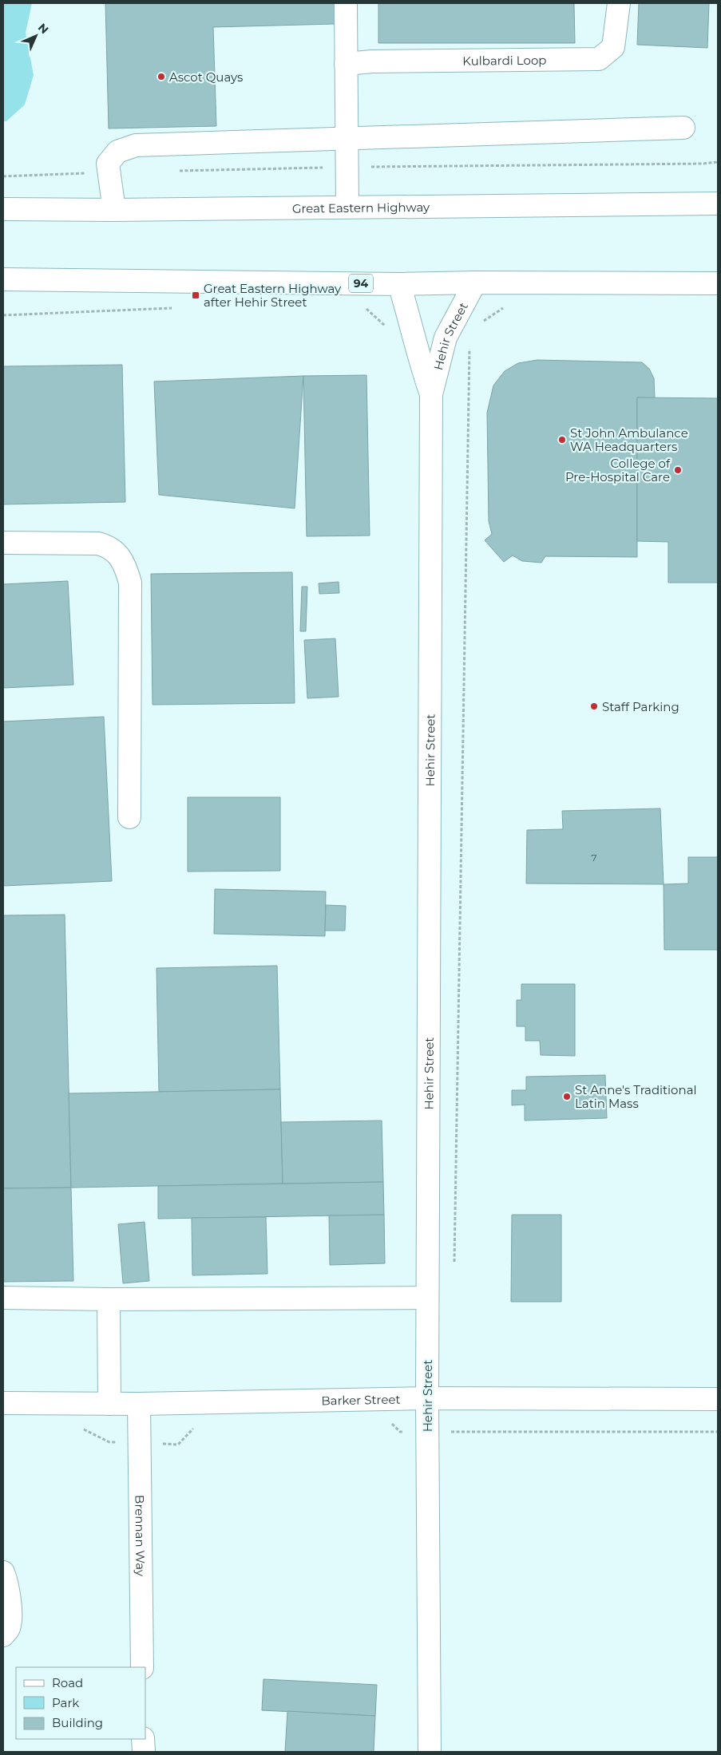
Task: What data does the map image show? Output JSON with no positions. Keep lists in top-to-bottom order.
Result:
{
  "streets": {
    "main road": [
      "Kulbardi Loop",
      "Great Eastern Highway",
      "94",
      "Hehir Street",
      "Barker Street",
      "Brennan Way"
    ]
  },
  "crossings": [
    ["94", "Hehir Street"],
    ["Hehir Street", "Barker Street"],
    ["Barker Street", "Brennan Way"]
  ],
  "places": {
    "other": [
      "Ascot Quays",
      "St John Ambulance WA Headquarters",
      "College of Pre-Hospital Care",
      "Staff Parking",
      "St Anne's Traditional Latin Mass"
    ],
    "transit": ["Great Eastern Highway after Hehir Street"]
  },
  "house_numbers": ["7"],
  "legend": ["Road", "Park", "Building"],
  "north": "top right"
}
